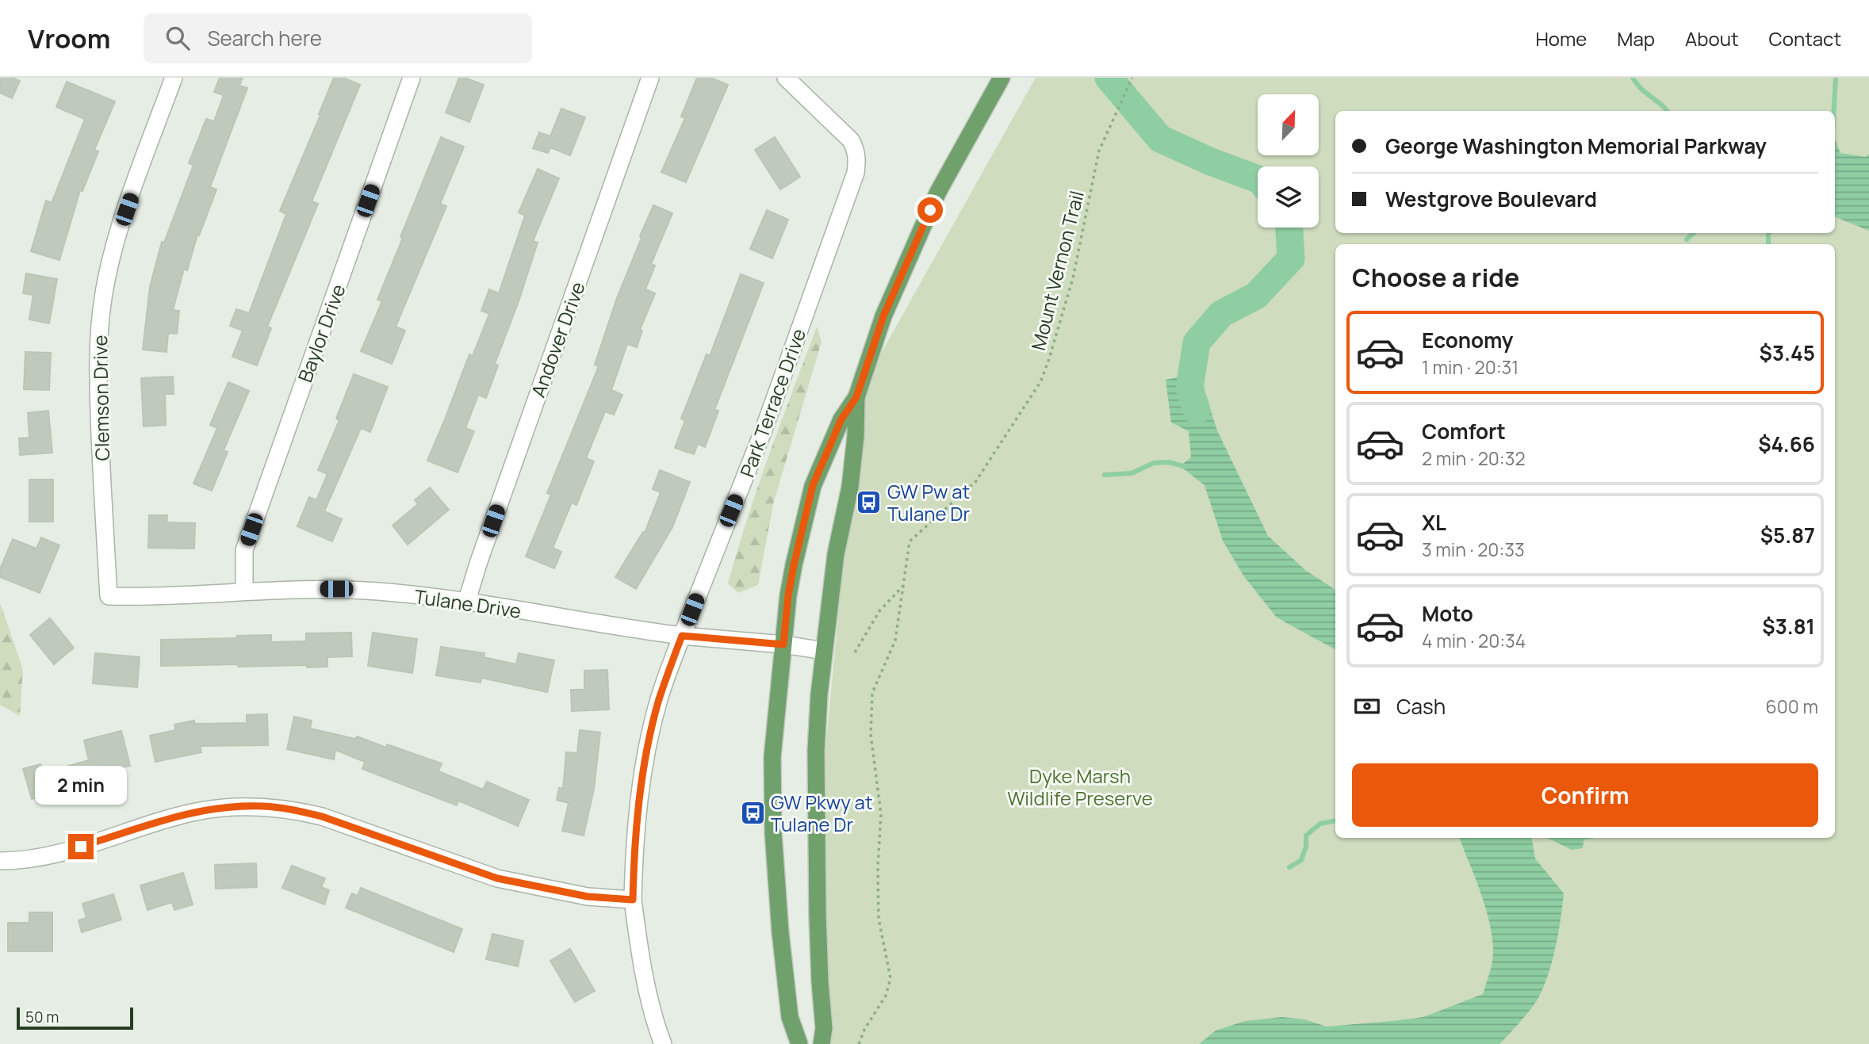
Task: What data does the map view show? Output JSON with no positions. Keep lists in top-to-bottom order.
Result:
{
  "streets": {
    "street": [
      "Baylor Drive",
      "Andover Drive",
      "Clemson Drive",
      "Park Terrace Drive",
      "Tulane Drive"
    ],
    "path": ["Mount Vernon Trail"]
  },
  "crossings": [
    ["Baylor Drive", "Tulane Drive"],
    ["Andover Drive", "Tulane Drive"],
    ["Clemson Drive", "Tulane Drive"],
    ["Park Terrace Drive", "Tulane Drive"]
  ],
  "parks": ["Dyke Marsh Wildlife Preserve"],
  "places": {
    "bus stop": ["GW Pw at Tulane Dr", "GW Pkwy at Tulane Dr"]
  },
  "scale_bar": "50 m",
  "north": "top right",
  "page": {
    "header": "Vroom",
    "search": "Search here",
    "nav": [
      "Home",
      "Map",
      "About",
      "Contact"
    ],
    "banner": ["George Washington Memorial Parkway", "Westgrove Boulevard"],
    "heading": "Choose a ride",
    "list": [
      {
        "name": "Economy",
        "note": "1 min · 20:31",
        "value": "$3.45"
      },
      {
        "name": "Comfort",
        "note": "2 min · 20:32",
        "value": "$4.66"
      },
      {
        "name": "XL",
        "note": "3 min · 20:33",
        "value": "$5.87"
      },
      {
        "name": "Moto",
        "note": "4 min · 20:34",
        "value": "$3.81"
      }
    ],
    "pay": ["Cash", "600 m"],
    "buttons": "Confirm",
    "bubble": "2 min",
    "scale": "50 m"
  }
}
